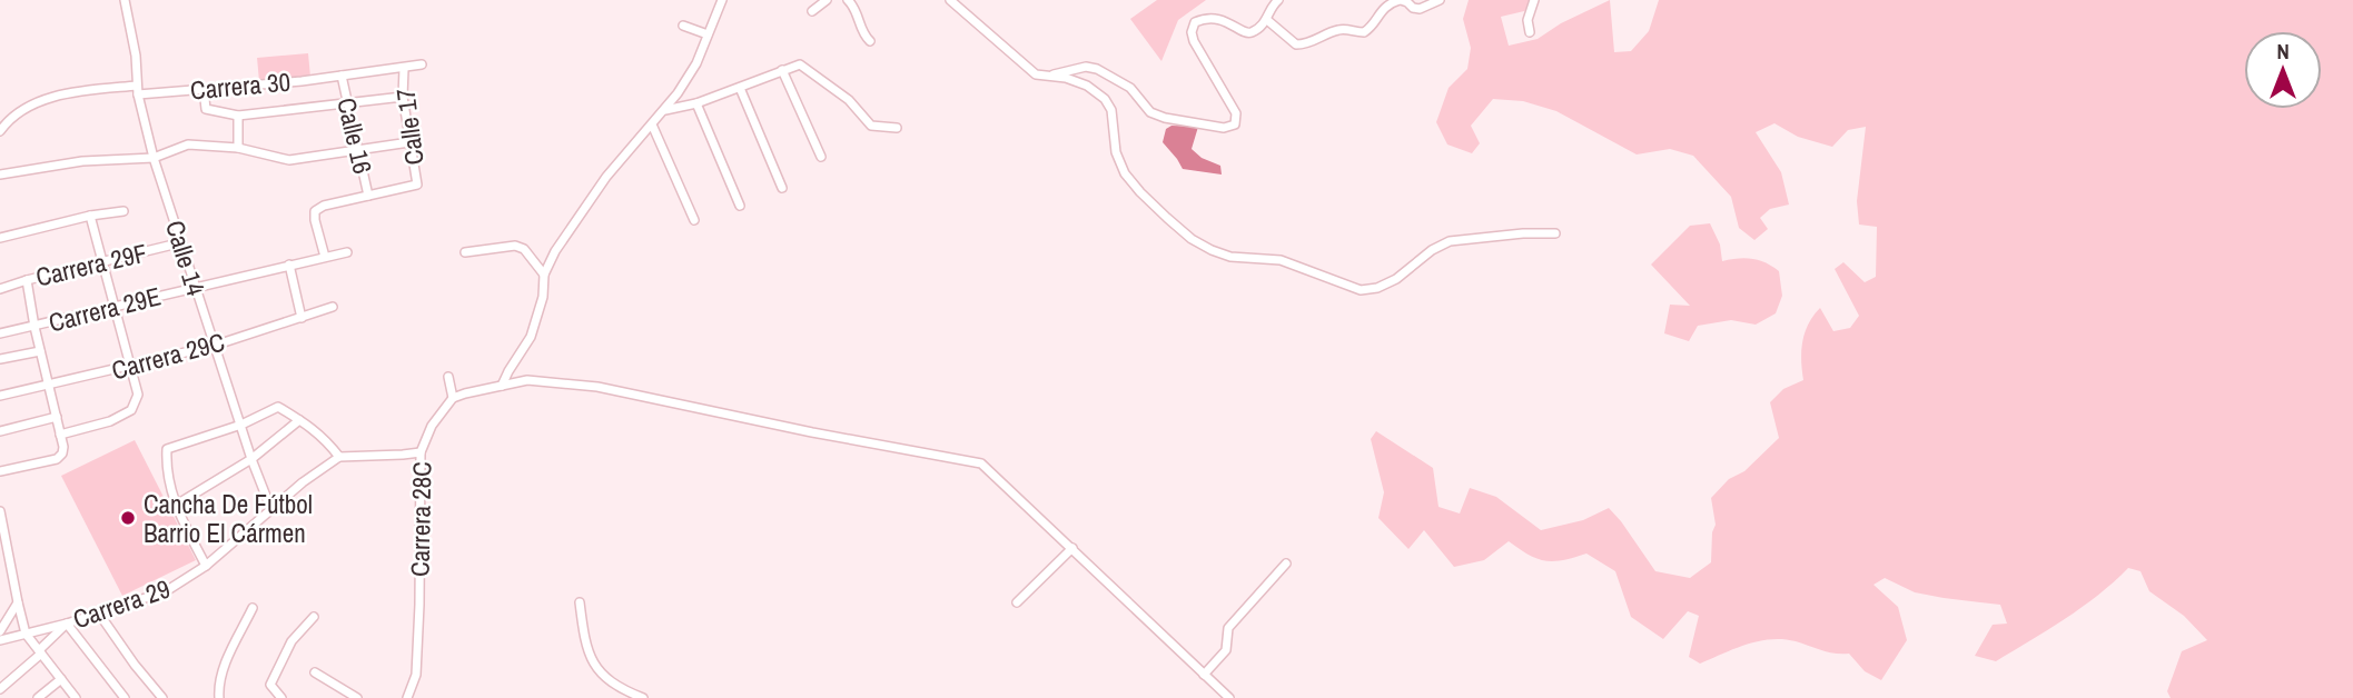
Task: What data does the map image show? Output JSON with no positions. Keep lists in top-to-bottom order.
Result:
{
  "streets": {
    "street": [
      "Carrera 30",
      "Calle 17",
      "Calle 16",
      "Calle 14",
      "Carrera 29F",
      "Carrera 29E",
      "Carrera 29C",
      "Carrera 28C",
      "Carrera 29"
    ]
  },
  "crossings": [
    ["Carrera 30", "Calle 17"],
    ["Carrera 30", "Calle 16"],
    ["Carrera 30", "Calle 14"],
    ["Calle 17", "Calle 16"],
    ["Calle 14", "Carrera 29F"],
    ["Calle 14", "Carrera 29E"],
    ["Calle 14", "Carrera 29C"],
    ["Calle 14", "Carrera 29"]
  ],
  "places": ["Cancha De Fútbol Barrio El Cármen"],
  "north": "top"
}
